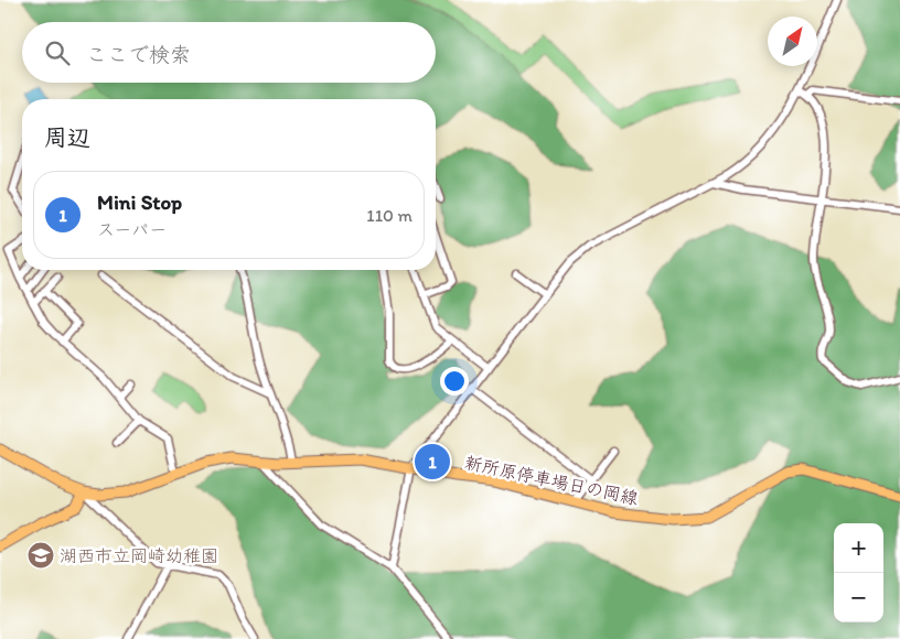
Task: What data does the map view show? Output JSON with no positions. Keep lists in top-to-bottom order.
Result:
{
  "streets": {
    "main road": ["新所原停車場日の岡線"]
  },
  "places": {
    "school or university": ["湖西市立岡崎幼稚園"]
  },
  "north": "top right",
  "page": {
    "search": "ここで検索",
    "heading": "周辺",
    "list": [
      {
        "mark": "1",
        "name": "Mini Stop",
        "note": "スーパー",
        "value": "110 m"
      }
    ],
    "pins": "1",
    "map_buttons": ["+", "−"]
  }
}
